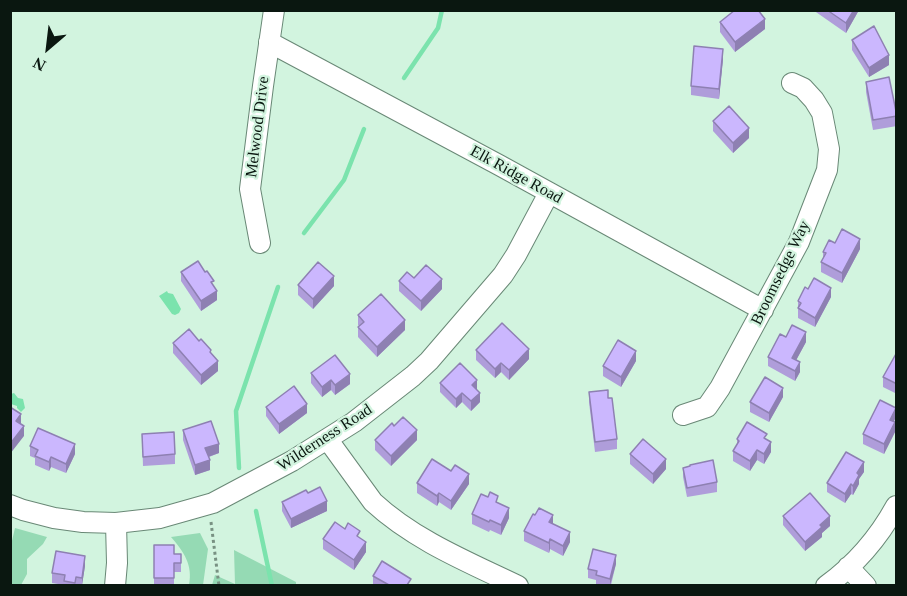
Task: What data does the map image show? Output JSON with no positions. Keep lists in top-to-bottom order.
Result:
{
  "streets": {
    "street": [
      "Melwood Drive",
      "Elk Ridge Road",
      "Broomsedge Way",
      "Wilderness Road"
    ]
  },
  "crossings": [
    ["Melwood Drive", "Elk Ridge Road"],
    ["Elk Ridge Road", "Broomsedge Way"],
    ["Elk Ridge Road", "Wilderness Road"]
  ],
  "north": "bottom left"
}
